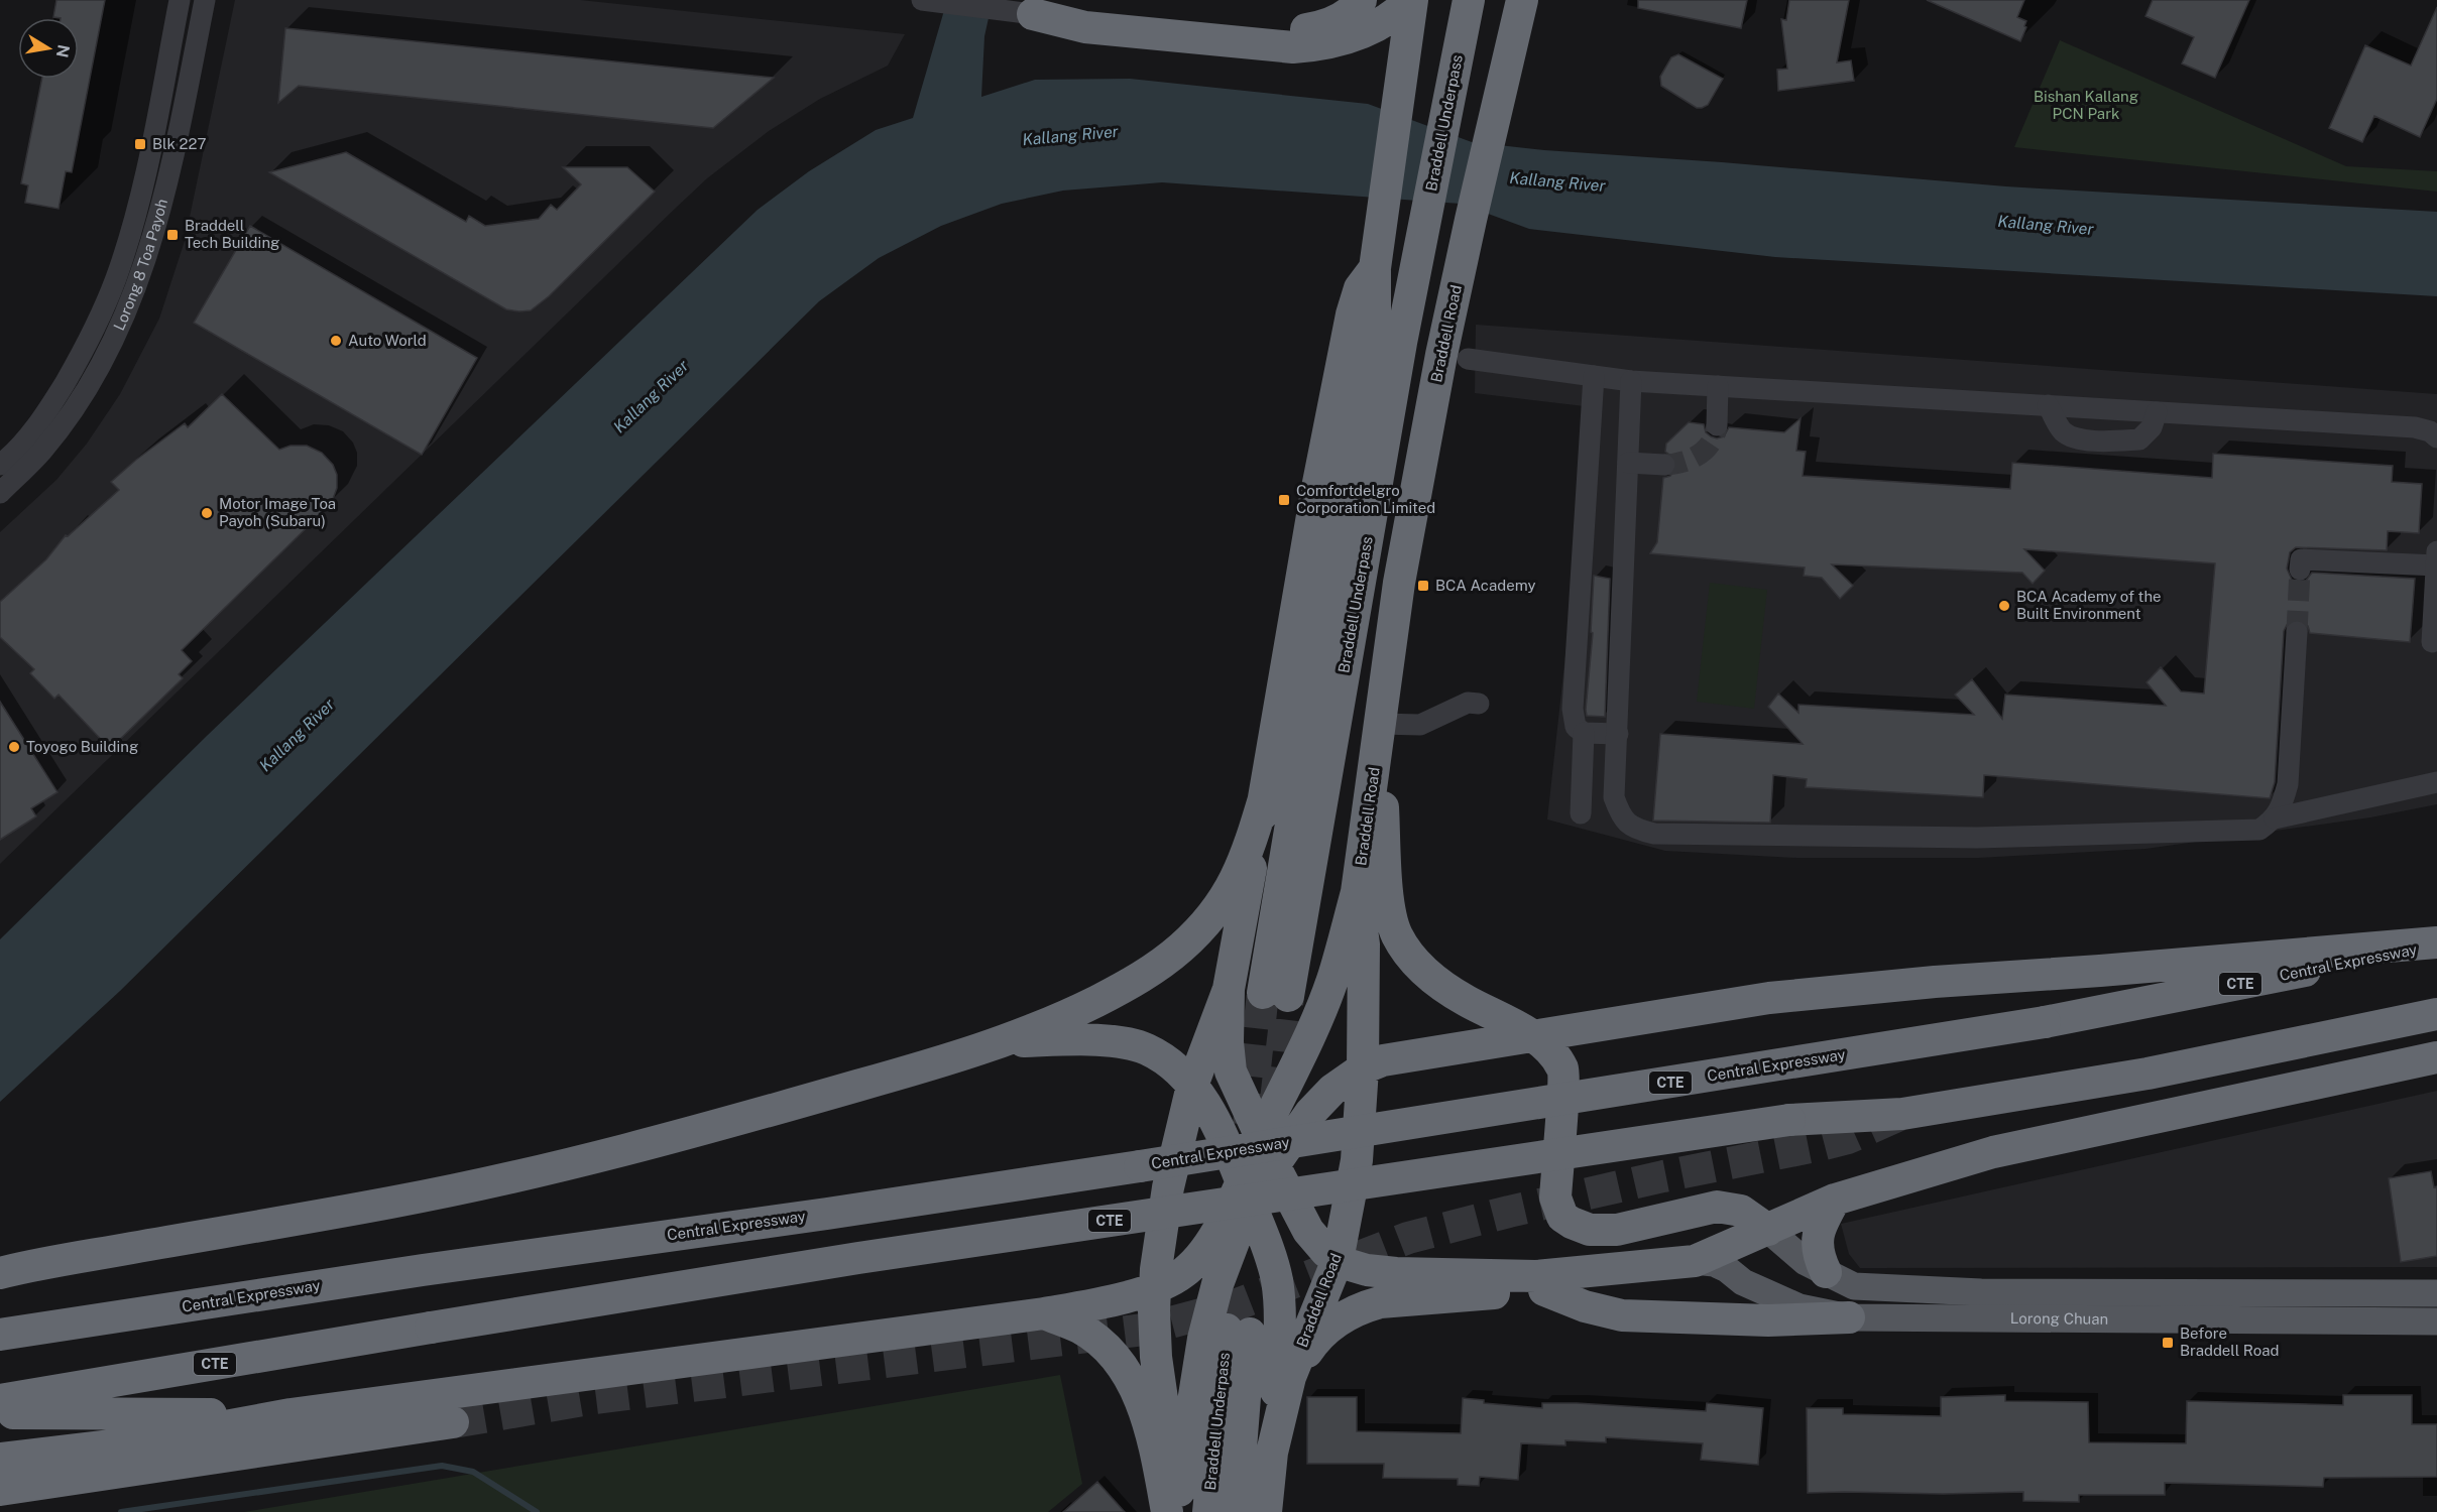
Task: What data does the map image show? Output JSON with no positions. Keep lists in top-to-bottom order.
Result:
{
  "streets": {
    "highway": [
      "Braddell Underpass",
      "Braddell Road",
      "Central Expressway",
      "CTE"
    ],
    "main road": ["Lorong Chuan"],
    "street": ["Lorong 8 Toa Payoh"]
  },
  "water": ["Kallang River"],
  "parks": ["Bishan Kallang PCN Park"],
  "places": {
    "transit": [
      "Blk 227",
      "Braddell Tech Building",
      "Comfortdelgro Corporation Limited",
      "BCA Academy",
      "Before Braddell Road"
    ],
    "other": [
      "Auto World",
      "Motor Image Toa Payoh (Subaru)",
      "BCA Academy of the Built Environment",
      "Toyogo Building"
    ]
  },
  "north": "right"
}
